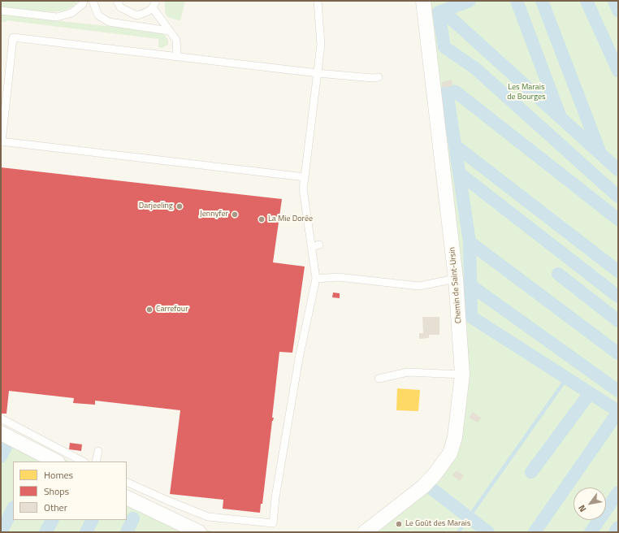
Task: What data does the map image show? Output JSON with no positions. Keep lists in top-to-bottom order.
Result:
{
  "streets": {
    "street": ["Chemin de Saint-Ursin"]
  },
  "parks": ["Les Marais de Bourges"],
  "places": [
    "Darjeeling",
    "Jennyfer",
    "La Mie Dorée",
    "Carrefour",
    "Le Goût des Marais"
  ],
  "legend": ["Homes", "Shops", "Other"],
  "north": "bottom left"
}
